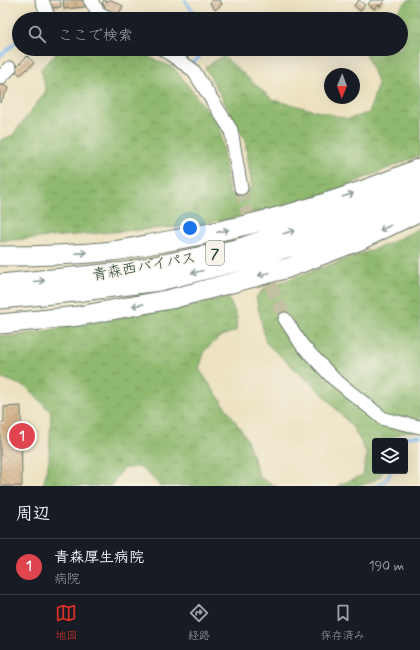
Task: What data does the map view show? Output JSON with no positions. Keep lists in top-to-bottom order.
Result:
{
  "streets": {
    "highway": ["7", "青森西バイパス"]
  },
  "north": "bottom",
  "page": {
    "search": "ここで検索",
    "pins": "1",
    "heading": "周辺",
    "list": [
      {
        "mark": "1",
        "name": "青森厚生病院",
        "note": "病院",
        "value": "190 m"
      }
    ],
    "nav": ["地図", "経路", "保存済み"]
  }
}
